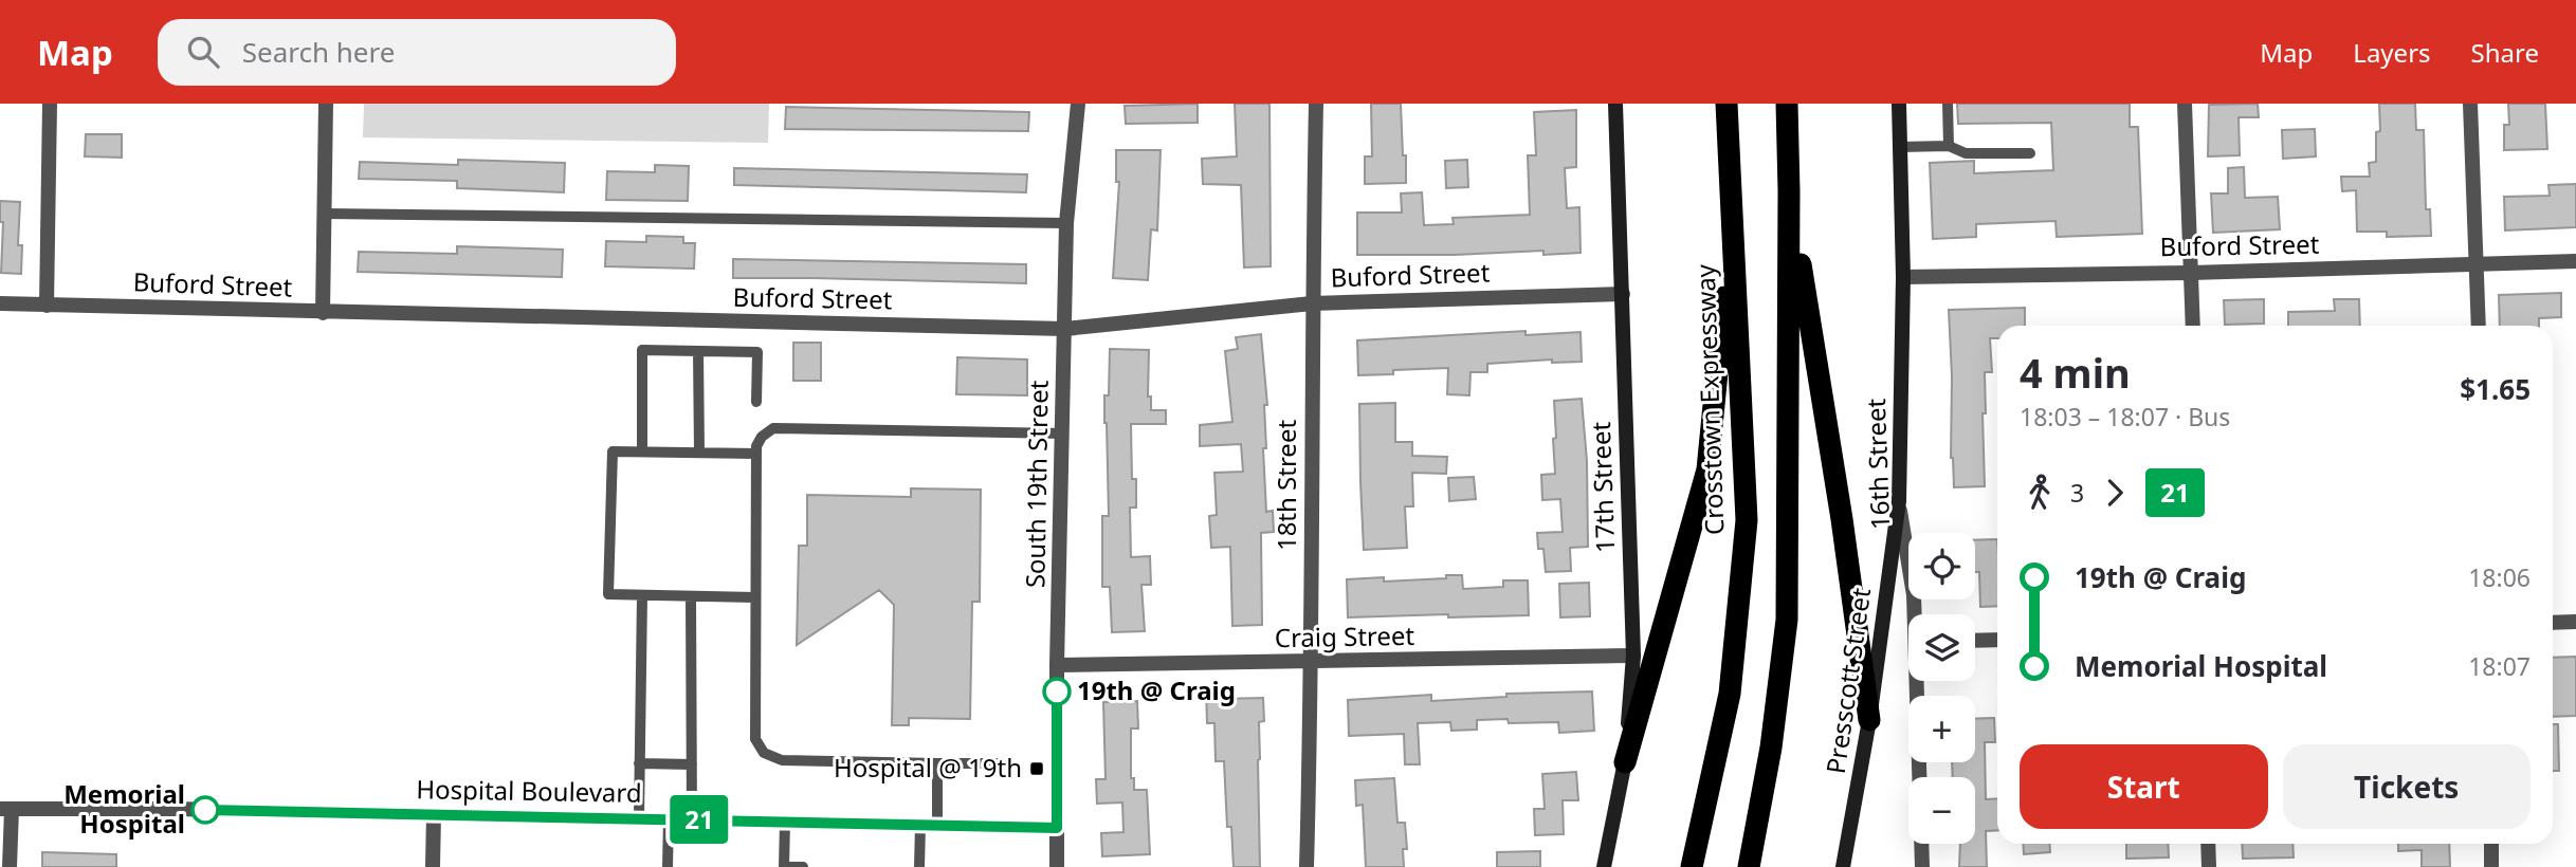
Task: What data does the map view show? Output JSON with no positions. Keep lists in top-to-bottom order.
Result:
{
  "streets": {
    "highway": ["Crosstown Expressway"],
    "main road": ["16th Street", "17th Street", "Presscott Street"],
    "street": [
      "Buford Street",
      "South 19th Street",
      "18th Street",
      "Craig Street",
      "Hospital Boulevard"
    ]
  },
  "crossings": [
    ["Buford Street", "16th Street"],
    ["Buford Street", "South 19th Street"],
    ["Buford Street", "18th Street"],
    ["Buford Street", "17th Street"],
    ["16th Street", "Presscott Street"],
    ["South 19th Street", "Craig Street"],
    ["South 19th Street", "Hospital Boulevard"],
    ["18th Street", "Craig Street"],
    ["17th Street", "Craig Street"]
  ],
  "places": {
    "other": ["19th @ Craig", "Memorial Hospital"],
    "transit": ["Hospital @ 19th"]
  },
  "lines": ["bus line 21"],
  "page": {
    "header": "Map",
    "search": "Search here",
    "nav": ["Map", "Layers", "Share"],
    "on_map": "21",
    "heading": ["4 min", "18:03 – 18:07 · Bus", "$1.65"],
    "legs": ["3", "21"],
    "map_buttons": ["+", "−"],
    "list": [
      {
        "name": "19th @ Craig",
        "value": "18:06"
      },
      {
        "name": "Memorial Hospital",
        "value": "18:07"
      }
    ],
    "buttons": ["Start", "Tickets"]
  }
}
